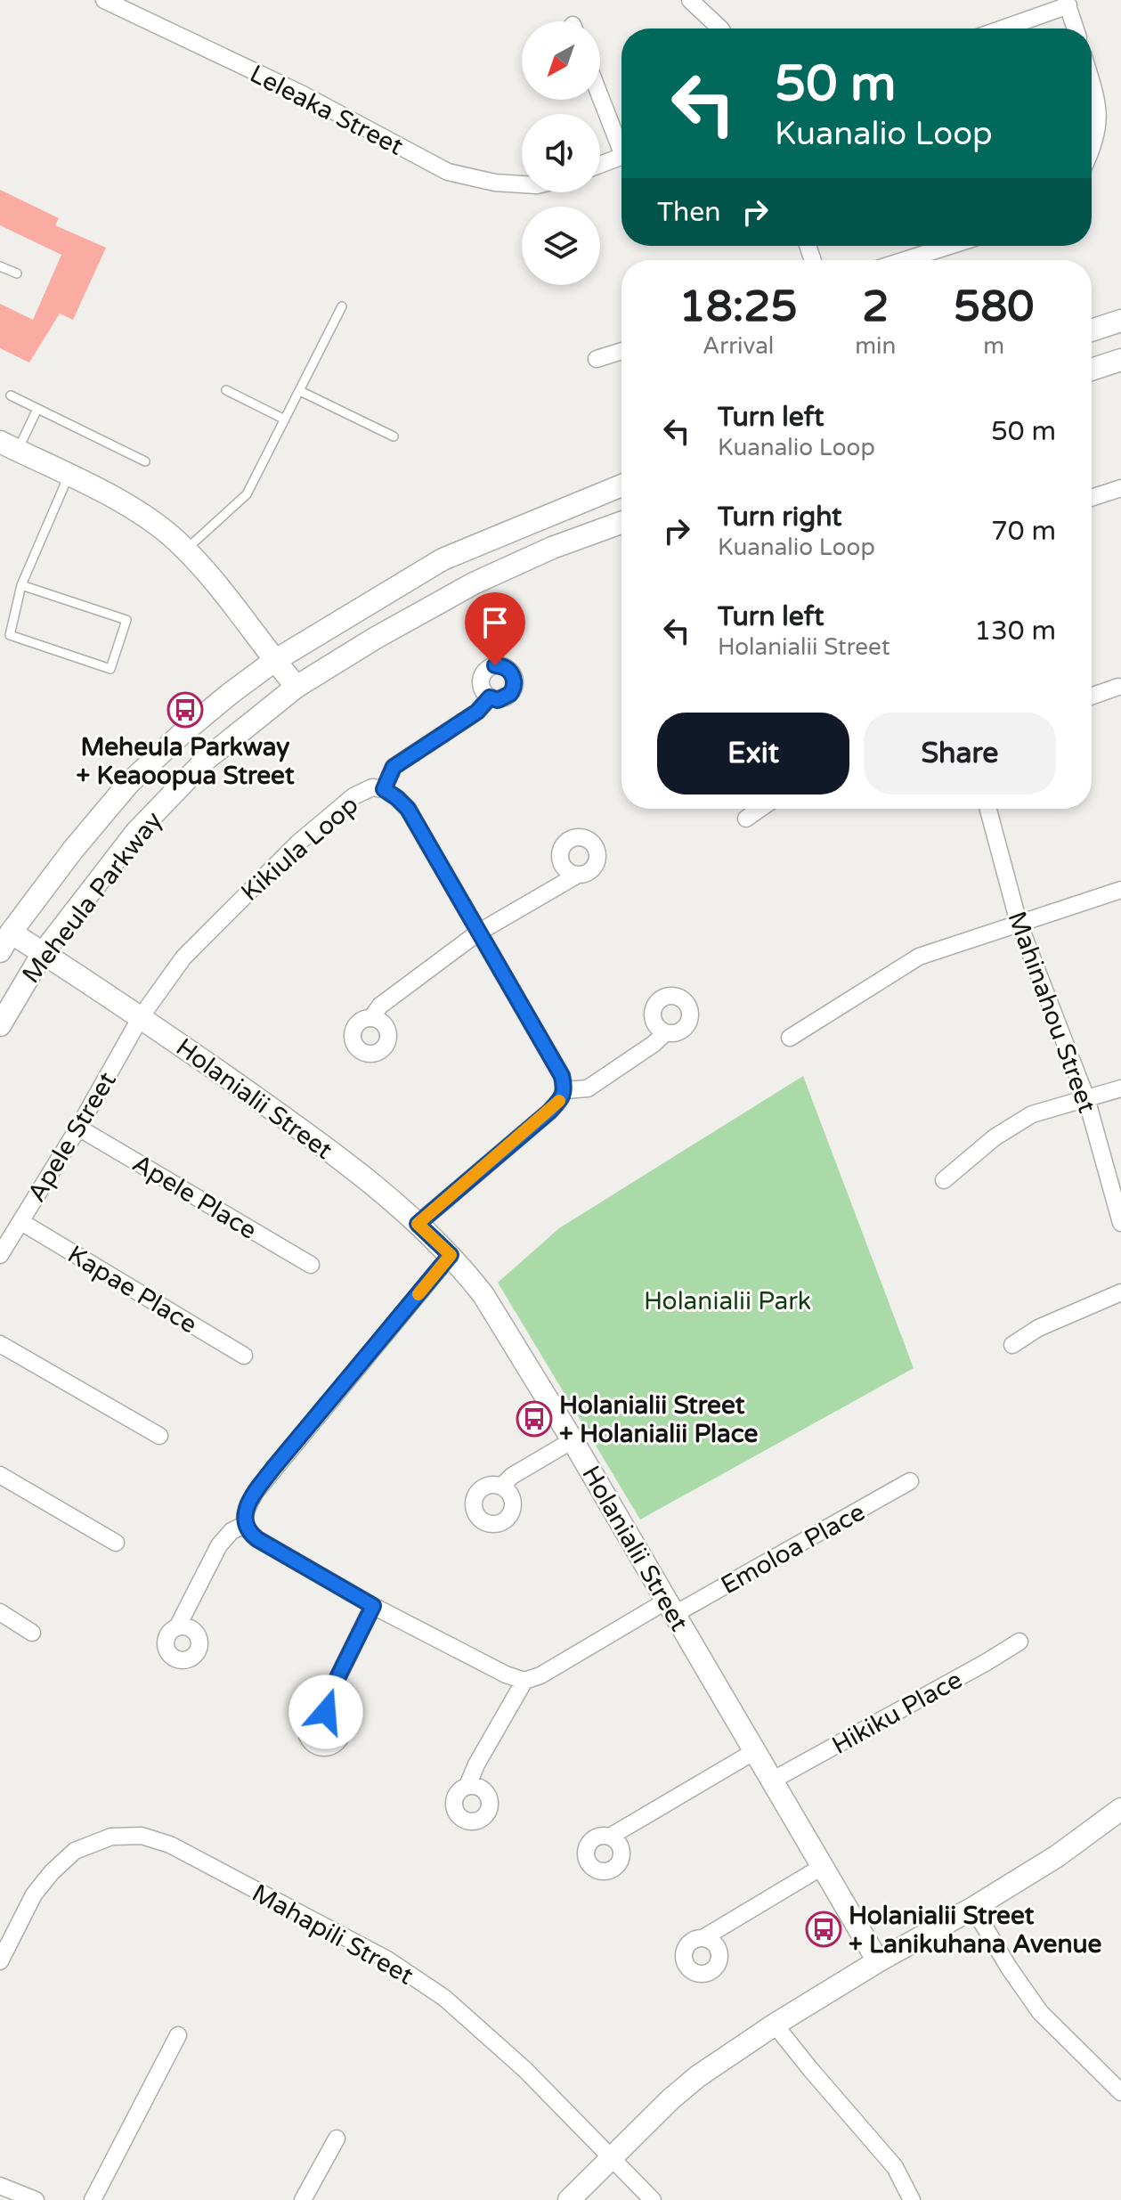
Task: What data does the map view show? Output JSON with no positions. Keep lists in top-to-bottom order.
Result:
{
  "streets": {
    "street": [
      "Leleaka Street",
      "Kikiula Loop",
      "Meheula Parkway",
      "Mahinahou Street",
      "Holanialii Street",
      "Apele Street",
      "Apele Place",
      "Kapae Place",
      "Emoloa Place",
      "Hikiku Place",
      "Mahapili Street"
    ]
  },
  "crossings": [
    ["Kikiula Loop", "Holanialii Street"],
    ["Kikiula Loop", "Apele Street"],
    ["Meheula Parkway", "Holanialii Street"],
    ["Holanialii Street", "Apele Street"],
    ["Holanialii Street", "Emoloa Place"],
    ["Holanialii Street", "Hikiku Place"],
    ["Apele Street", "Apele Place"],
    ["Apele Street", "Kapae Place"]
  ],
  "parks": ["Holanialii Park"],
  "places": {
    "bus stop": ["Meheula Parkway + Keaoopua Street", "Holanialii Street + Holanialii Place", "Holanialii Street + Lanikuhana Avenue"]
  },
  "north": "bottom left",
  "page": {
    "turn": ["50 m", "Kuanalio Loop"],
    "then": "Then",
    "eta": [
      "18:25",
      "Arrival",
      "2",
      "min",
      "580",
      "m"
    ],
    "list": [
      {
        "name": "Turn left",
        "note": "Kuanalio Loop",
        "value": "50 m"
      },
      {
        "name": "Turn right",
        "note": "Kuanalio Loop",
        "value": "70 m"
      },
      {
        "name": "Turn left",
        "note": "Holanialii Street",
        "value": "130 m"
      }
    ],
    "buttons": ["Exit", "Share"]
  }
}
